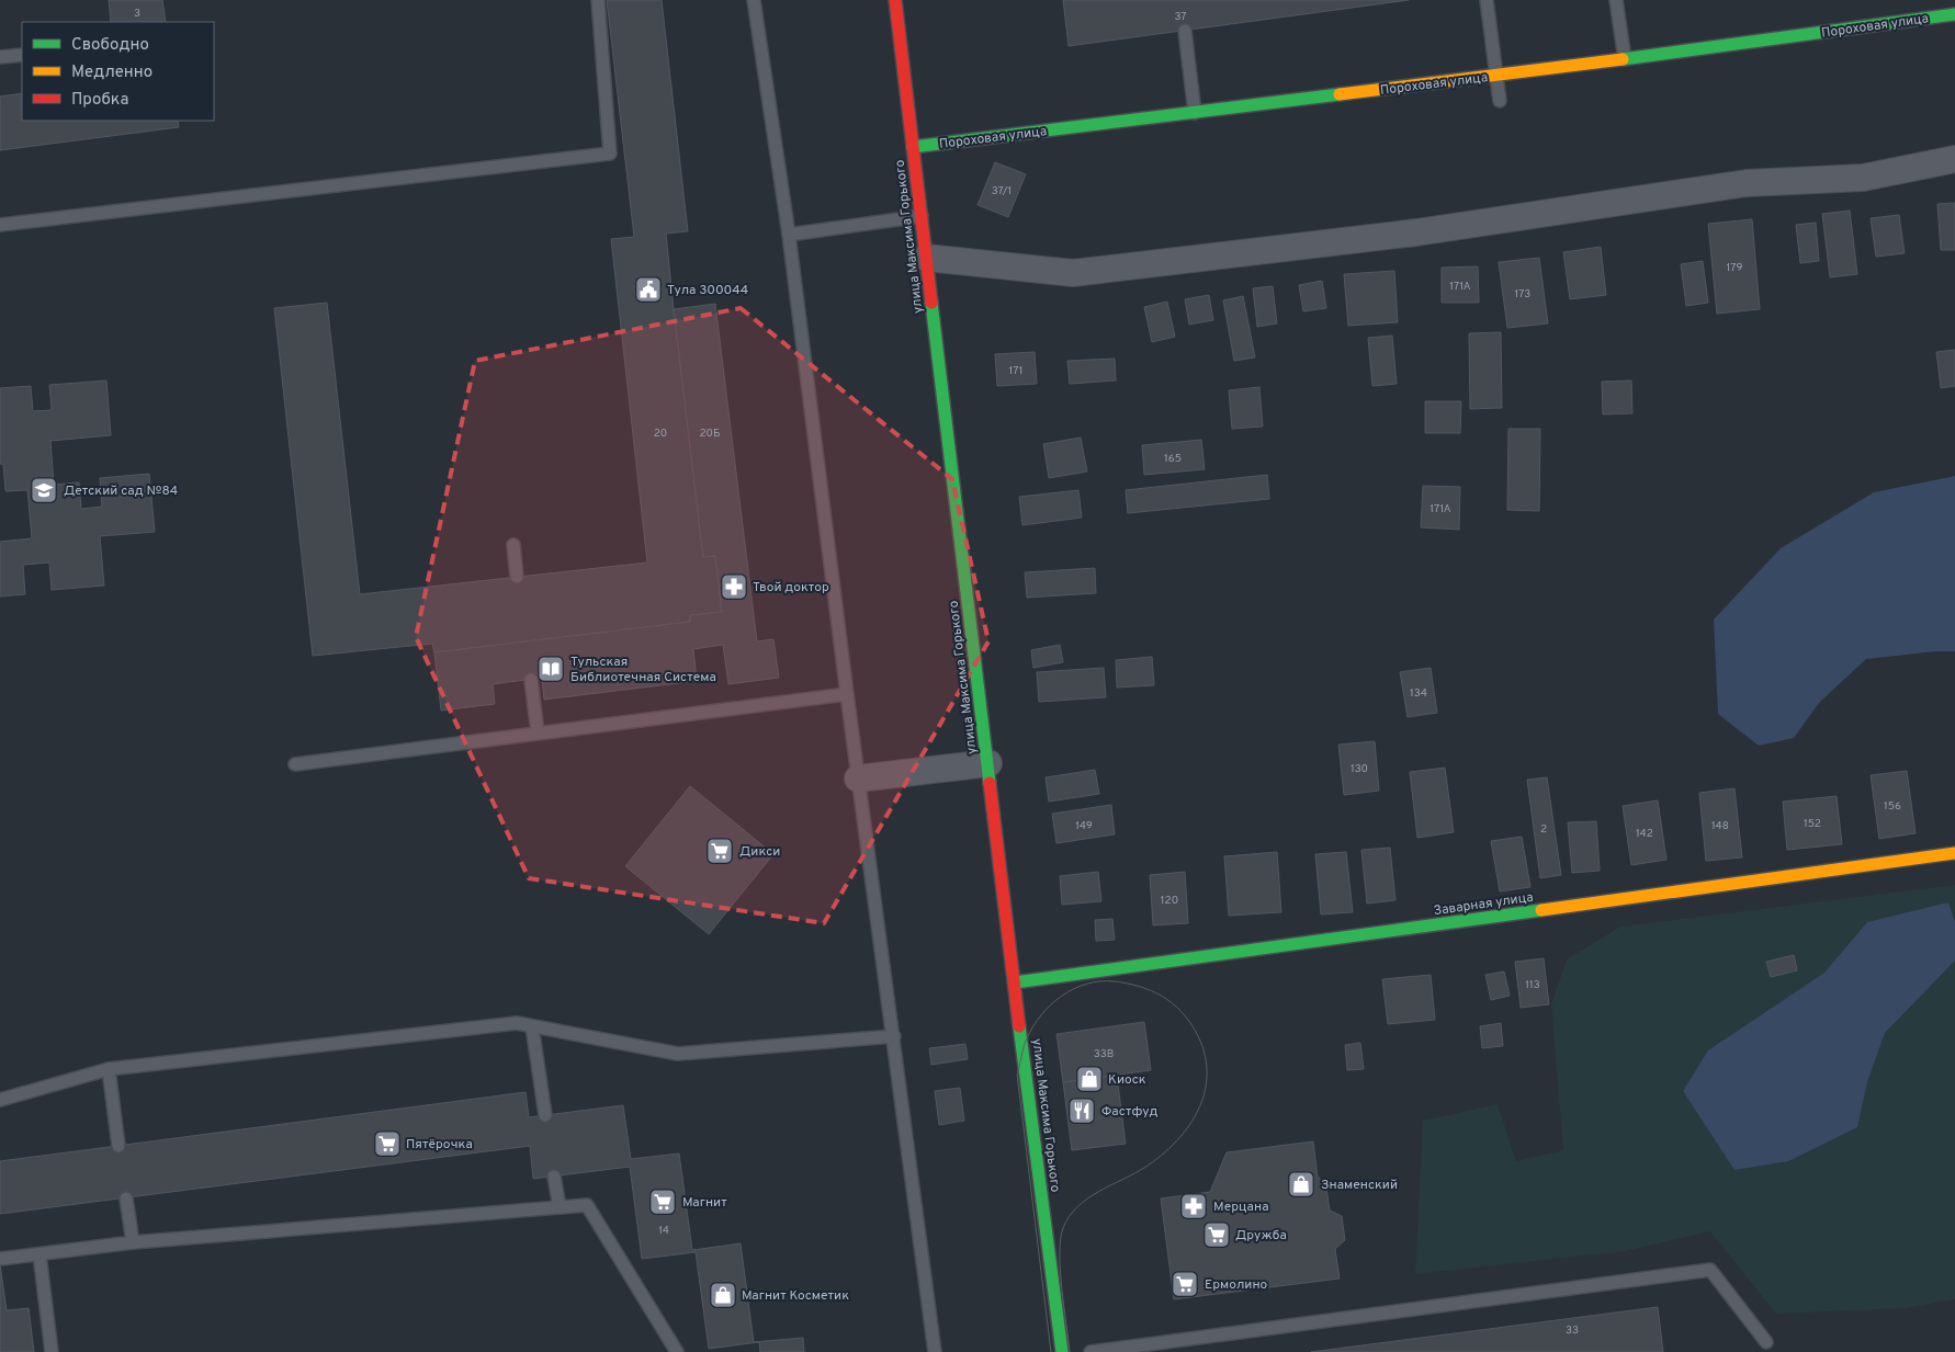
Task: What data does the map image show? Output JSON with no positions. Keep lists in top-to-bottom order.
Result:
{
  "streets": {
    "street": ["Пороховая улица", "улица Максима Горького", "Заварная улица"]
  },
  "crossings": [
    ["Пороховая улица", "улица Максима Горького"],
    ["улица Максима Горького", "Заварная улица"]
  ],
  "places": {
    "public building": ["Тула 300044"],
    "school or university": ["Детский сад №84"],
    "pharmacy": ["Твой доктор", "Мерцана"],
    "library": ["Тульская Библиотечная Система"],
    "supermarket": [
      "Дикси",
      "Пятёрочка",
      "Магнит",
      "Дружба",
      "Ермолино"
    ],
    "shop": ["Киоск", "Знаменский", "Магнит Косметик"],
    "restaurant": ["Фастфуд"]
  },
  "house_numbers": [
    "3",
    "37",
    "37/1",
    "179",
    "171А",
    "173",
    "171",
    "20",
    "20Б",
    "165",
    "171А",
    "134",
    "130",
    "156",
    "152",
    "149",
    "148",
    "2",
    "142",
    "120",
    "113",
    "33В",
    "14",
    "33"
  ],
  "legend": ["Свободно", "Медленно", "Пробка"]
}
